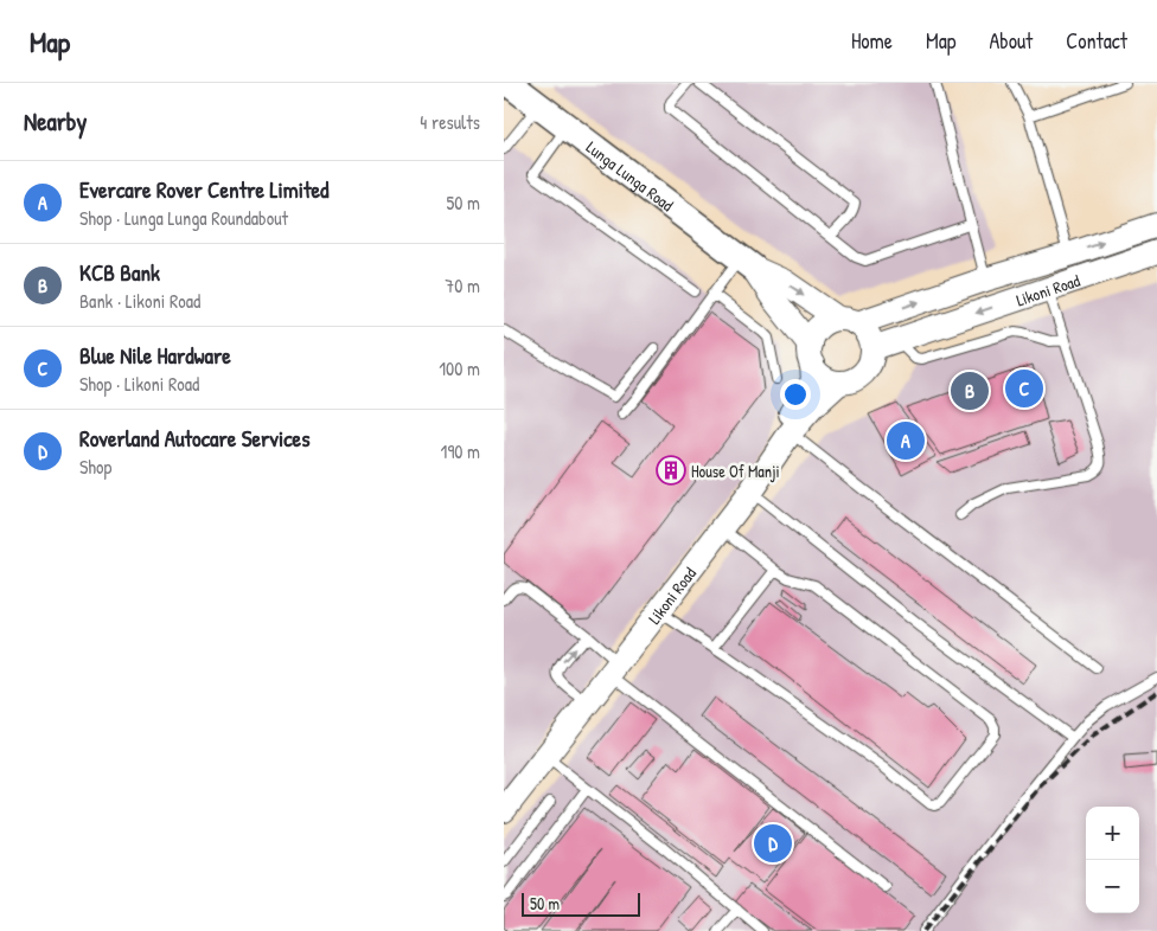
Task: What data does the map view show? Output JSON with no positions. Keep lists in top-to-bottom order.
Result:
{
  "streets": {
    "main road": ["Lunga Lunga Road"],
    "street": ["Likoni Road"]
  },
  "crossings": [
    ["Lunga Lunga Road", "Likoni Road"]
  ],
  "places": {
    "building": ["House Of Manji"]
  },
  "scale_bar": "50 m",
  "page": {
    "header": "Map",
    "nav": [
      "Home",
      "Map",
      "About",
      "Contact"
    ],
    "heading": ["Nearby", "4 results"],
    "list": [
      {
        "mark": "A",
        "name": "Evercare Rover Centre Limited",
        "note": "Shop · Lunga Lunga Roundabout",
        "value": "50 m"
      },
      {
        "mark": "B",
        "name": "KCB Bank",
        "note": "Bank · Likoni Road",
        "value": "70 m"
      },
      {
        "mark": "C",
        "name": "Blue Nile Hardware",
        "note": "Shop · Likoni Road",
        "value": "100 m"
      },
      {
        "mark": "D",
        "name": "Roverland Autocare Services",
        "note": "Shop",
        "value": "190 m"
      }
    ],
    "pins": [
      "C",
      "B",
      "A",
      "D"
    ],
    "map_buttons": ["+", "−"],
    "scale": "50 m"
  }
}
